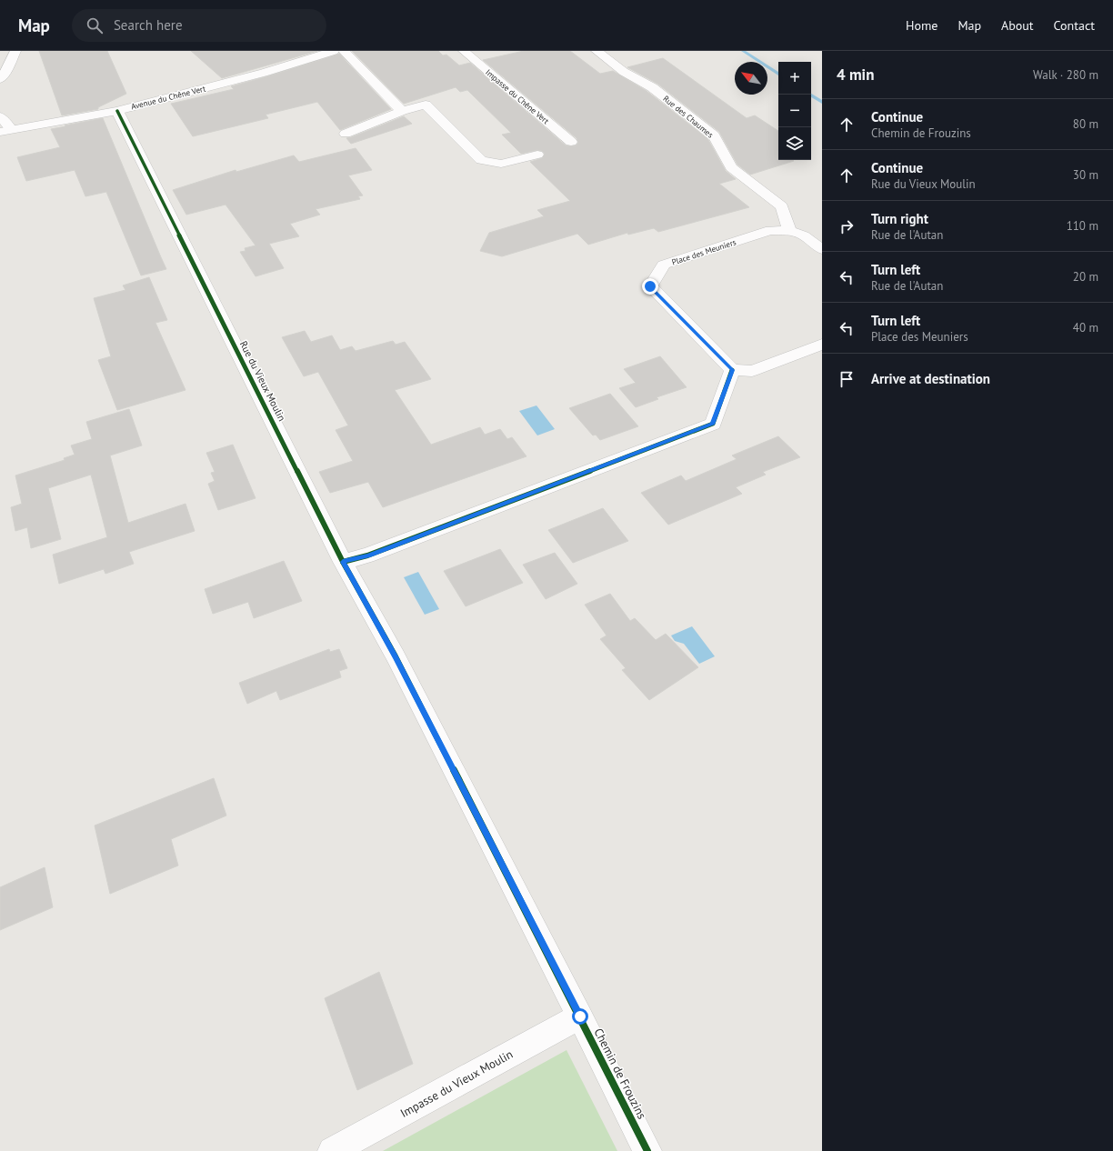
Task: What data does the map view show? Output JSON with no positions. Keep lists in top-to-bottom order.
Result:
{
  "streets": {
    "street": [
      "Impasse du Chêne Vert",
      "Avenue du Chêne Vert",
      "Rue des Chaumes",
      "Place des Meuniers",
      "Rue du Vieux Moulin",
      "Chemin de Frouzins",
      "Impasse du Vieux Moulin"
    ]
  },
  "crossings": [
    ["Avenue du Chêne Vert", "Rue du Vieux Moulin"],
    ["Rue des Chaumes", "Place des Meuniers"],
    ["Rue du Vieux Moulin", "Chemin de Frouzins"],
    ["Chemin de Frouzins", "Impasse du Vieux Moulin"]
  ],
  "north": "top left",
  "page": {
    "header": "Map",
    "search": "Search here",
    "nav": [
      "Home",
      "Map",
      "About",
      "Contact"
    ],
    "heading": ["4 min", "Walk · 280 m"],
    "map_buttons": ["+", "−"],
    "list": [
      ["Continue", "Chemin de Frouzins", "80 m"],
      ["Continue", "Rue du Vieux Moulin", "30 m"],
      ["Turn right", "Rue de l'Autan", "110 m"],
      ["Turn left", "Rue de l'Autan", "20 m"],
      ["Turn left", "Place des Meuniers", "40 m"],
      "Arrive at destination"
    ]
  }
}
